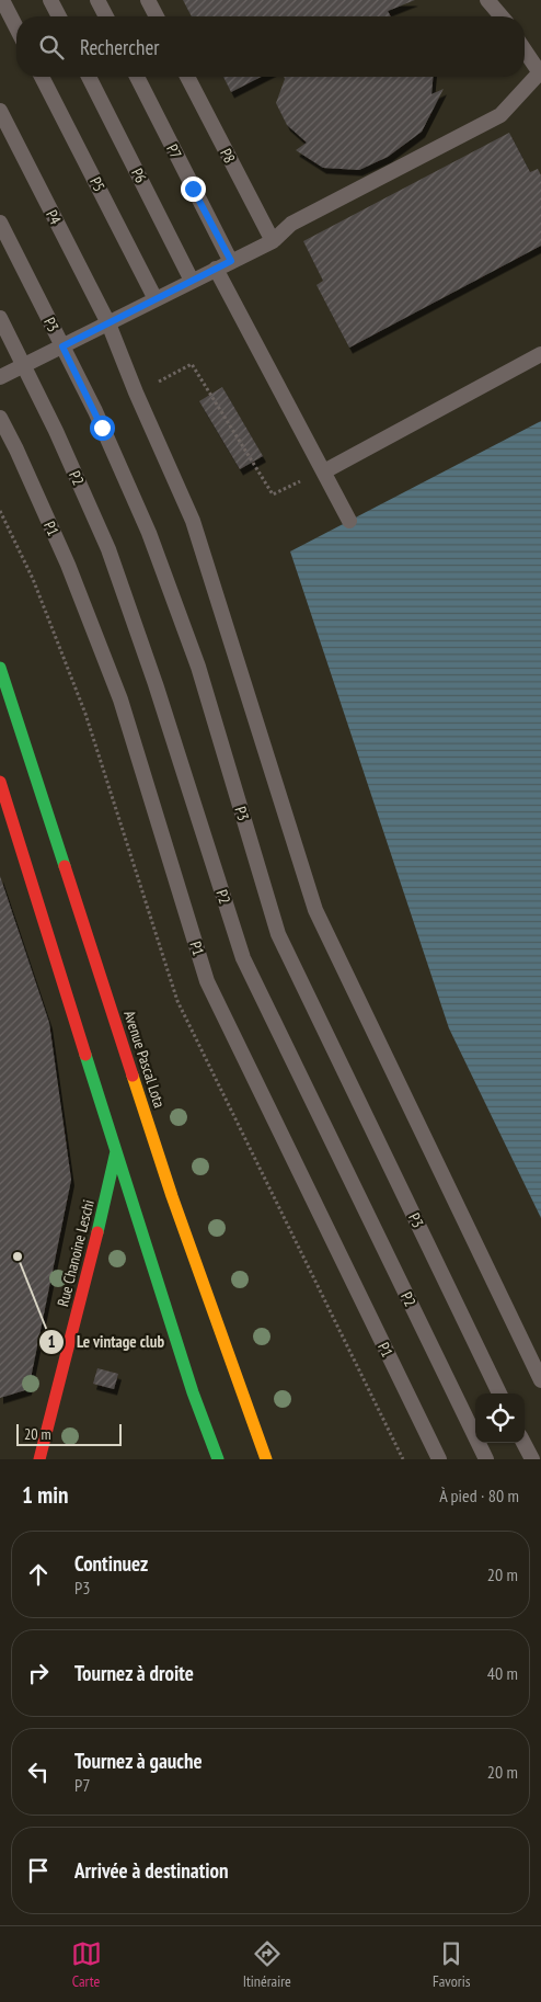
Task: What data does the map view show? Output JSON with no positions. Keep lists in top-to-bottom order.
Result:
{
  "streets": {
    "main road": ["Avenue Pascal Lota", "Rue Chanoine Leschi"],
    "lane": [
      "P7",
      "P8",
      "P6",
      "P5",
      "P4",
      "P3",
      "P2",
      "P1"
    ]
  },
  "places": ["Le vintage club"],
  "scale_bar": "20 m",
  "page": {
    "search": "Rechercher",
    "scale": "20 m",
    "heading": ["1 min", "À pied · 80 m"],
    "list": [
      ["Continuez", "P3", "20 m"],
      ["Tournez à droite", "40 m"],
      ["Tournez à gauche", "P7", "20 m"],
      "Arrivée à destination"
    ],
    "nav": ["Carte", "Itinéraire", "Favoris"]
  }
}
